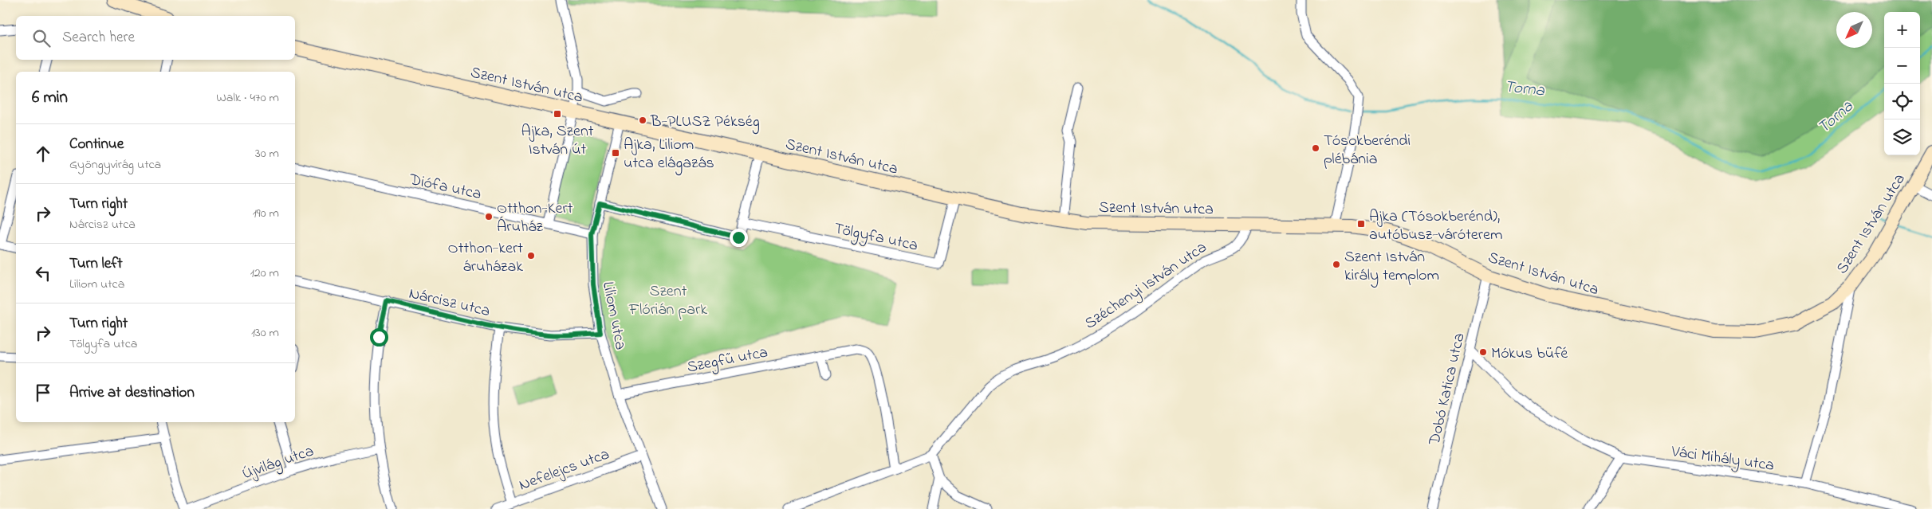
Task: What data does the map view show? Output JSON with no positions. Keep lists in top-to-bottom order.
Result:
{
  "streets": {
    "main road": ["Szent István utca"],
    "street": [
      "Diófa utca",
      "Tölgyfa utca",
      "Széchenyi István utca",
      "Nárcisz utca",
      "Liliom utca",
      "Szegfű utca",
      "Dobó Katica utca",
      "Váci Mihály utca",
      "Újvilág utca",
      "Nefelejcs utca"
    ]
  },
  "crossings": [
    ["Szent István utca", "Tölgyfa utca"],
    ["Szent István utca", "Széchenyi István utca"],
    ["Szent István utca", "Liliom utca"],
    ["Szent István utca", "Dobó Katica utca"],
    ["Diófa utca", "Liliom utca"],
    ["Széchenyi István utca", "Szegfű utca"],
    ["Nárcisz utca", "Liliom utca"],
    ["Liliom utca", "Szegfű utca"],
    ["Liliom utca", "Nefelejcs utca"],
    ["Dobó Katica utca", "Váci Mihály utca"]
  ],
  "water": ["Torna"],
  "parks": ["Szent Flórián park"],
  "places": {
    "transit": ["Ajka, Szent István út", "Ajka, Liliom utca elágazás", "Ajka (Tósokberénd), autóbusz-váróterem"],
    "other": [
      "B-PLUSZ Pékség",
      "Tósokberéndi plébánia",
      "Otthon-Kert Áruház",
      "Otthon-kert áruházak",
      "Szent István király templom",
      "Mókus büfé"
    ]
  },
  "north": "bottom left",
  "page": {
    "map_buttons": ["+", "−"],
    "search": "Search here",
    "heading": ["6 min", "Walk · 470 m"],
    "list": [
      ["Continue", "Gyöngyvirág utca", "30 m"],
      ["Turn right", "Nárcisz utca", "190 m"],
      ["Turn left", "Liliom utca", "120 m"],
      ["Turn right", "Tölgyfa utca", "130 m"],
      "Arrive at destination"
    ]
  }
}
